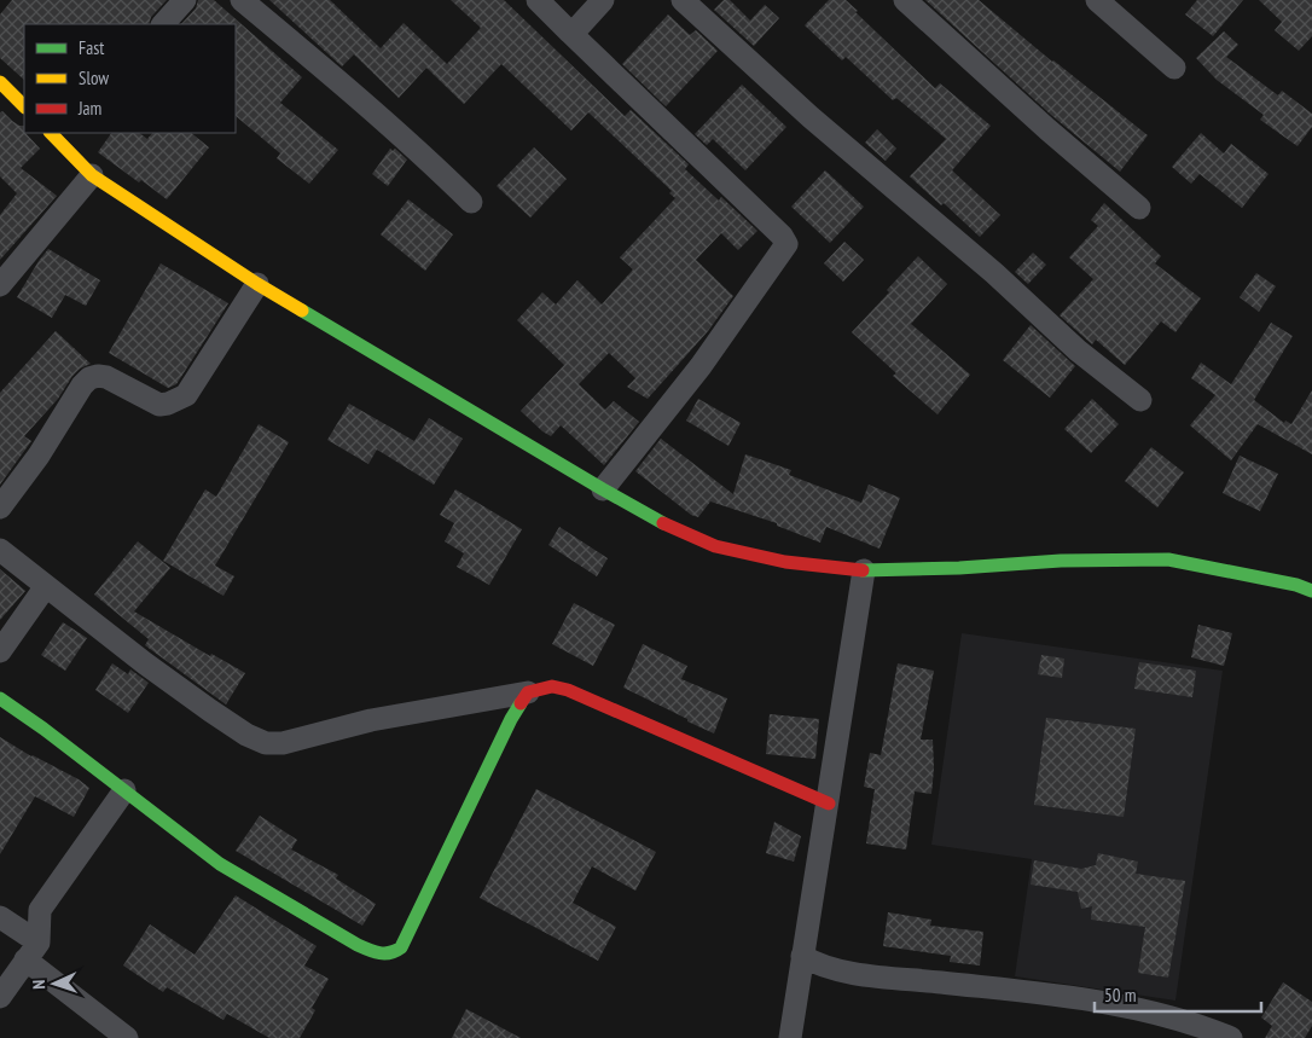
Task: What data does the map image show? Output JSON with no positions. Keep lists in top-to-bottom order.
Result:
{
  "legend": ["Fast", "Slow", "Jam"],
  "scale_bar": "50 m",
  "north": "left"
}
